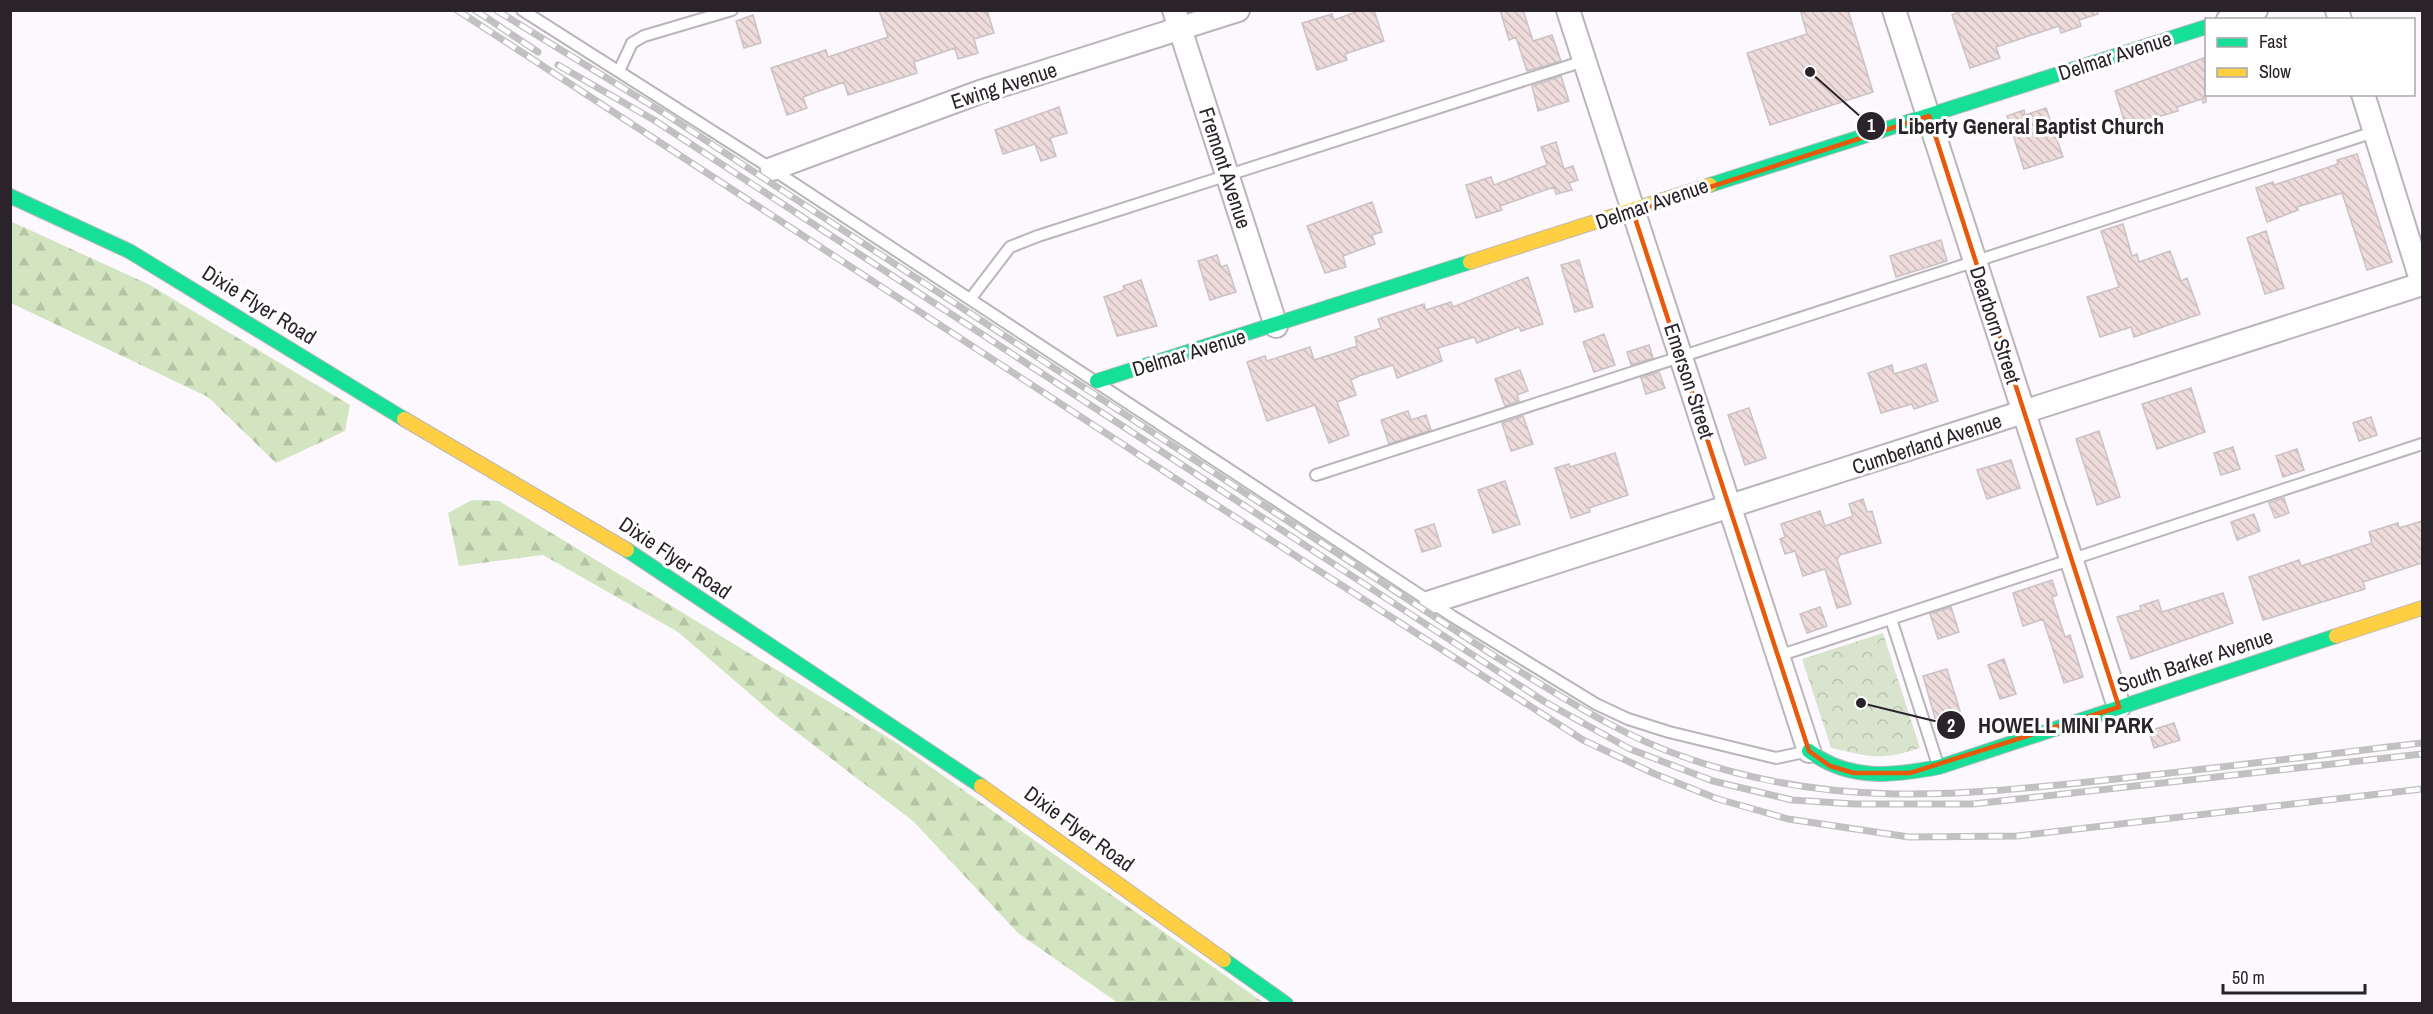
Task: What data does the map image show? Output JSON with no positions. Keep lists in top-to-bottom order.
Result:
{
  "streets": {
    "street": [
      "Delmar Avenue",
      "Ewing Avenue",
      "Fremont Avenue",
      "Dixie Flyer Road",
      "Dearborn Street",
      "Emerson Street",
      "Cumberland Avenue",
      "South Barker Avenue"
    ]
  },
  "crossings": [
    ["Delmar Avenue", "Fremont Avenue"],
    ["Delmar Avenue", "Dearborn Street"],
    ["Delmar Avenue", "Emerson Street"],
    ["Ewing Avenue", "Fremont Avenue"],
    ["Dearborn Street", "Cumberland Avenue"],
    ["Dearborn Street", "South Barker Avenue"],
    ["Emerson Street", "Cumberland Avenue"],
    ["Emerson Street", "South Barker Avenue"]
  ],
  "places": ["Liberty General Baptist Church", "HOWELL MINI PARK"],
  "legend": ["Fast", "Slow"],
  "scale_bar": "50 m"
}
